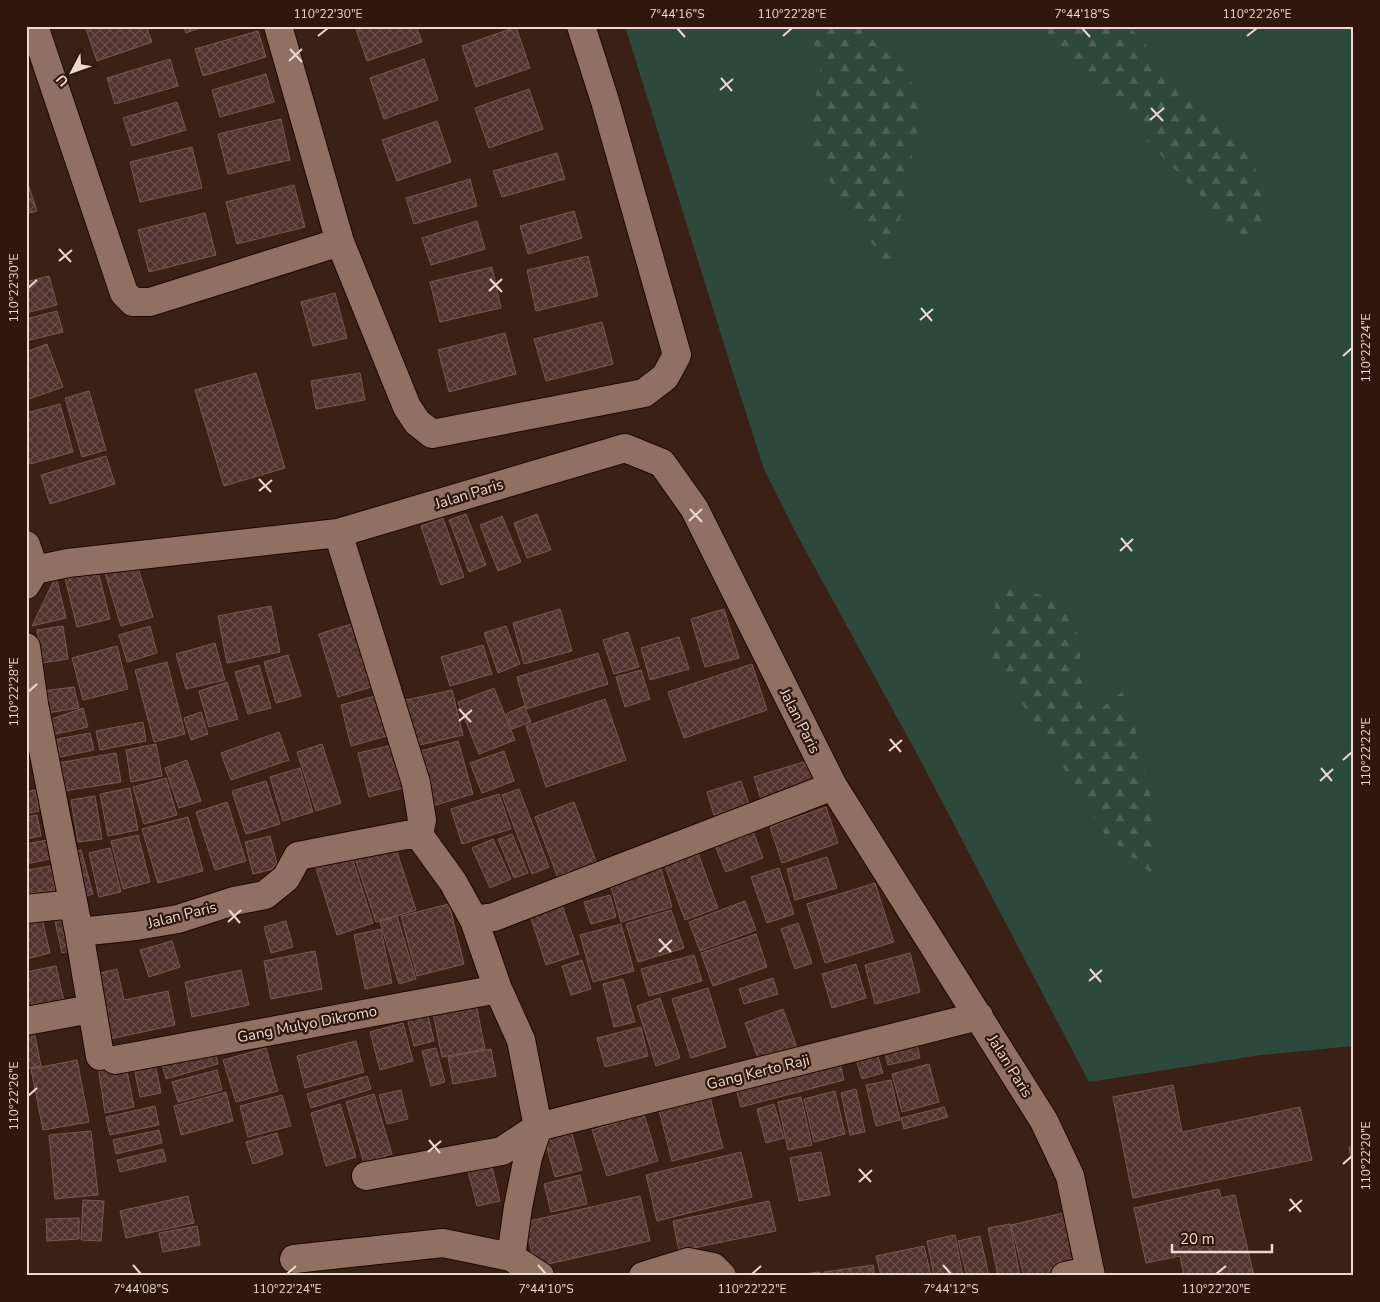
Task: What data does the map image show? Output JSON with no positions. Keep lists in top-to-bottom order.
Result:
{
  "streets": {
    "street": ["Jalan Paris", "Gang Mulyo Dikromo", "Gang Kerto Raji"]
  },
  "crossings": [
    ["Jalan Paris", "Gang Kerto Raji"]
  ],
  "scale_bar": "20 m",
  "north": "bottom left",
  "coordinates": [
    "110°22'30\"E",
    "7°44'16\"S",
    "110°22'28\"E",
    "7°44'18\"S",
    "110°22'26\"E",
    "110°22'24\"E",
    "110°22'22\"E",
    "110°22'20\"E",
    "7°44'08\"S",
    "7°44'10\"S",
    "7°44'12\"S"
  ]
}
